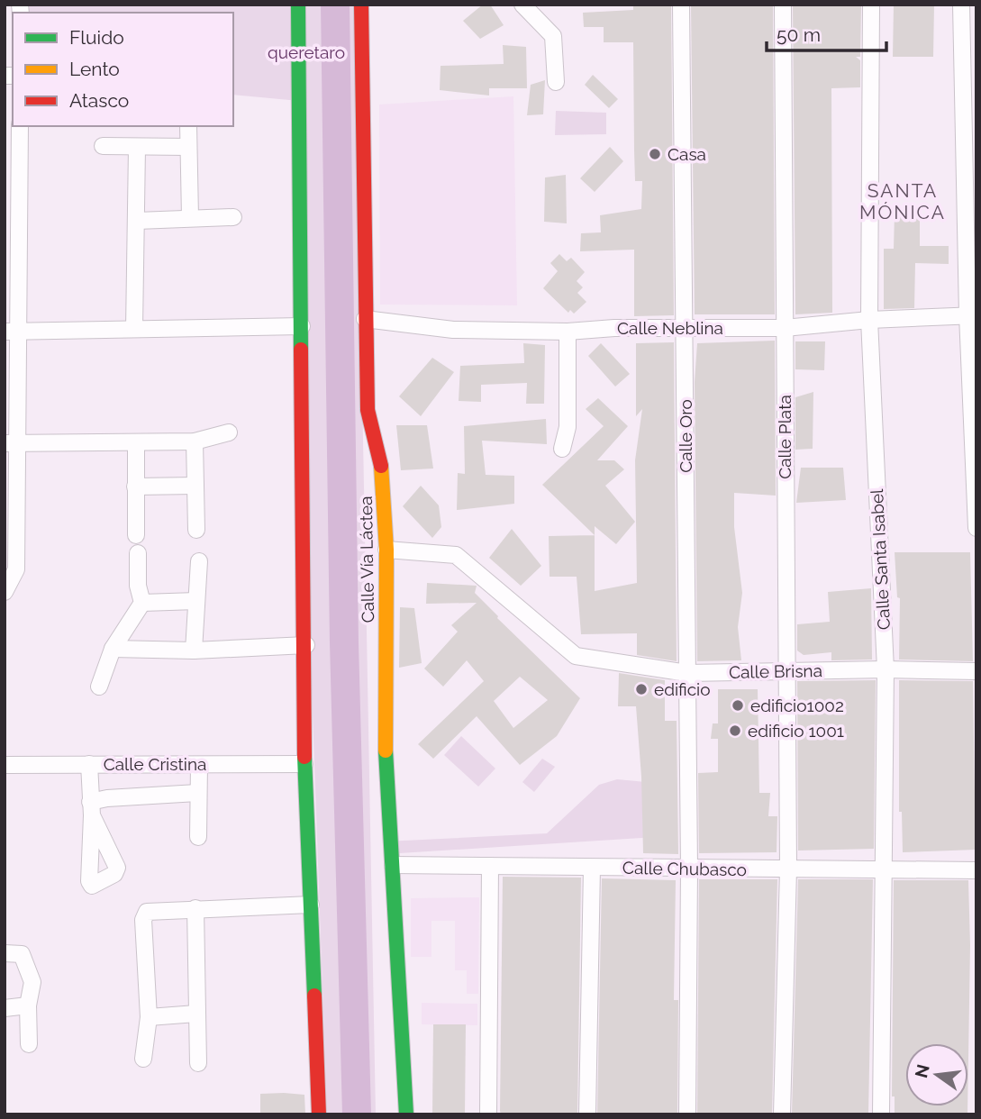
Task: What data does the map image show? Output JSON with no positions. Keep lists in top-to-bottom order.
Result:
{
  "streets": {
    "street": [
      "Calle Neblina",
      "Calle Oro",
      "Calle Plata",
      "Calle Vía Láctea",
      "Calle Santa Isabel",
      "Calle Brisna",
      "Calle Cristina",
      "Calle Chubasco"
    ]
  },
  "crossings": [
    ["Calle Neblina", "Calle Oro"],
    ["Calle Neblina", "Calle Plata"],
    ["Calle Neblina", "Calle Vía Láctea"],
    ["Calle Neblina", "Calle Santa Isabel"],
    ["Calle Oro", "Calle Brisna"],
    ["Calle Oro", "Calle Chubasco"],
    ["Calle Plata", "Calle Brisna"],
    ["Calle Plata", "Calle Chubasco"],
    ["Calle Vía Láctea", "Calle Brisna"],
    ["Calle Vía Láctea", "Calle Chubasco"],
    ["Calle Santa Isabel", "Calle Brisna"],
    ["Calle Santa Isabel", "Calle Chubasco"]
  ],
  "districts": ["SANTA MÓNICA"],
  "parks": ["queretaro"],
  "places": [
    "Casa",
    "edificio",
    "edificio1002",
    "edificio 1001"
  ],
  "legend": ["Fluido", "Lento", "Atasco"],
  "scale_bar": "50 m",
  "north": "left"
}
